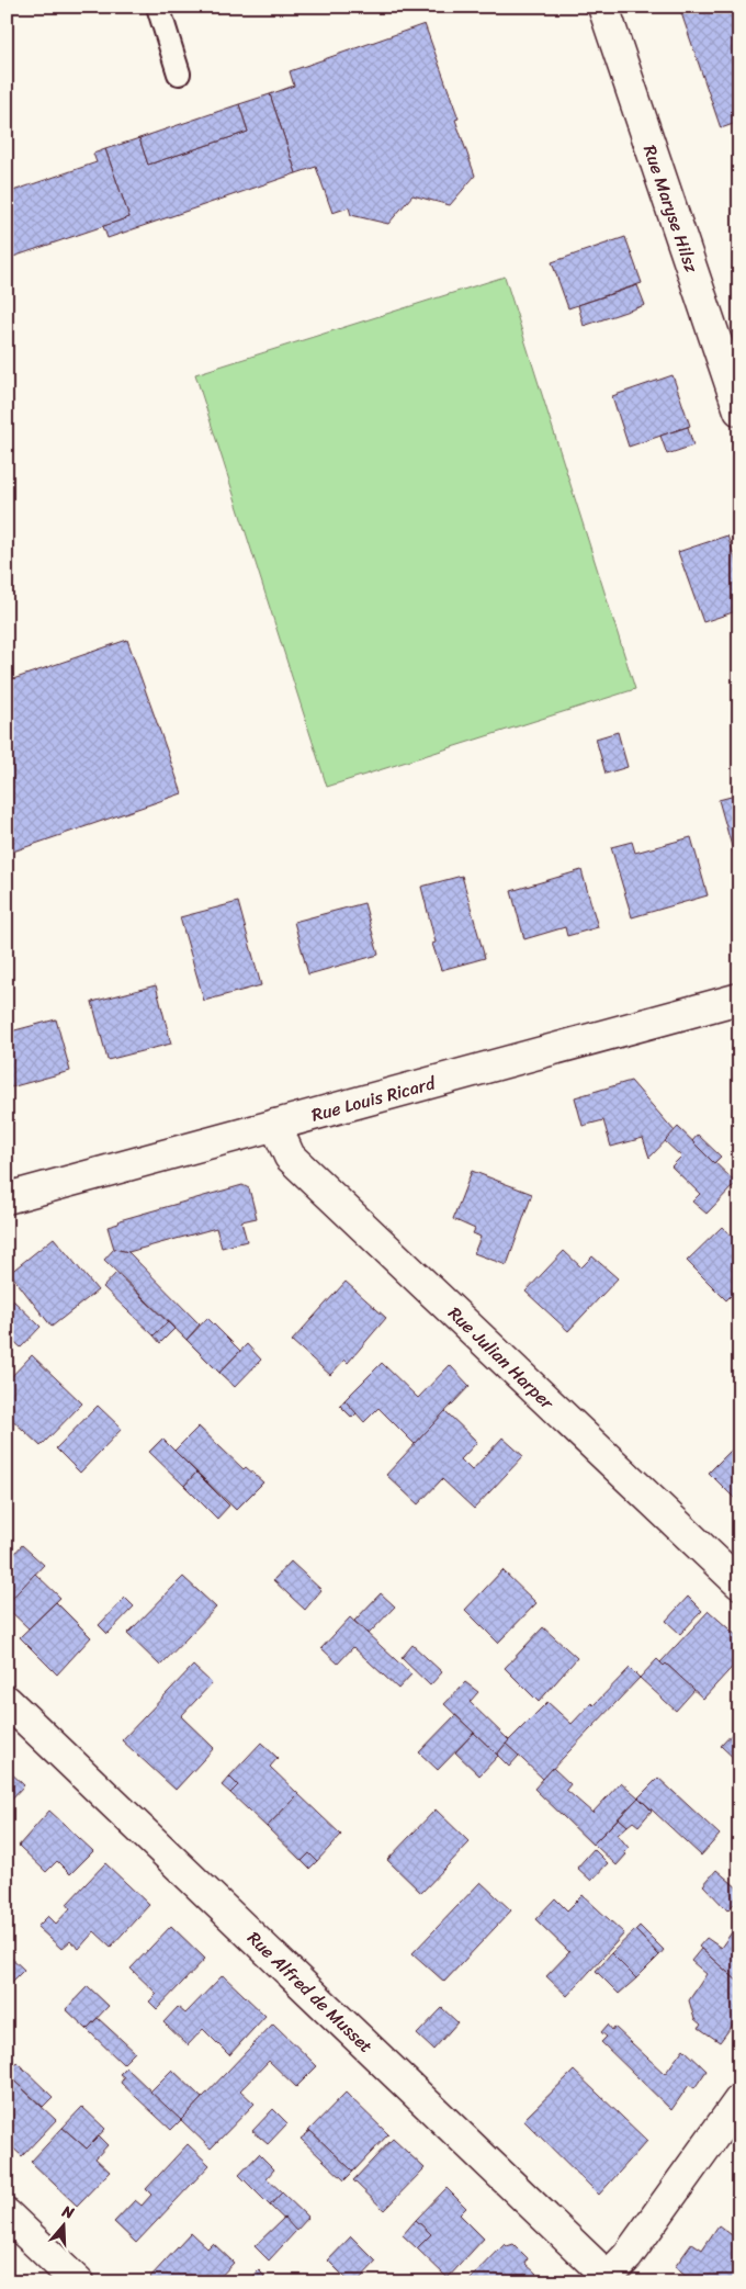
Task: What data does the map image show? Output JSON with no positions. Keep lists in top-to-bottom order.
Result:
{
  "streets": {
    "street": [
      "Rue Maryse Hilsz",
      "Rue Louis Ricard",
      "Rue Julian Harper",
      "Rue Alfred de Musset"
    ]
  },
  "crossings": [
    ["Rue Louis Ricard", "Rue Julian Harper"]
  ],
  "north": "top"
}
